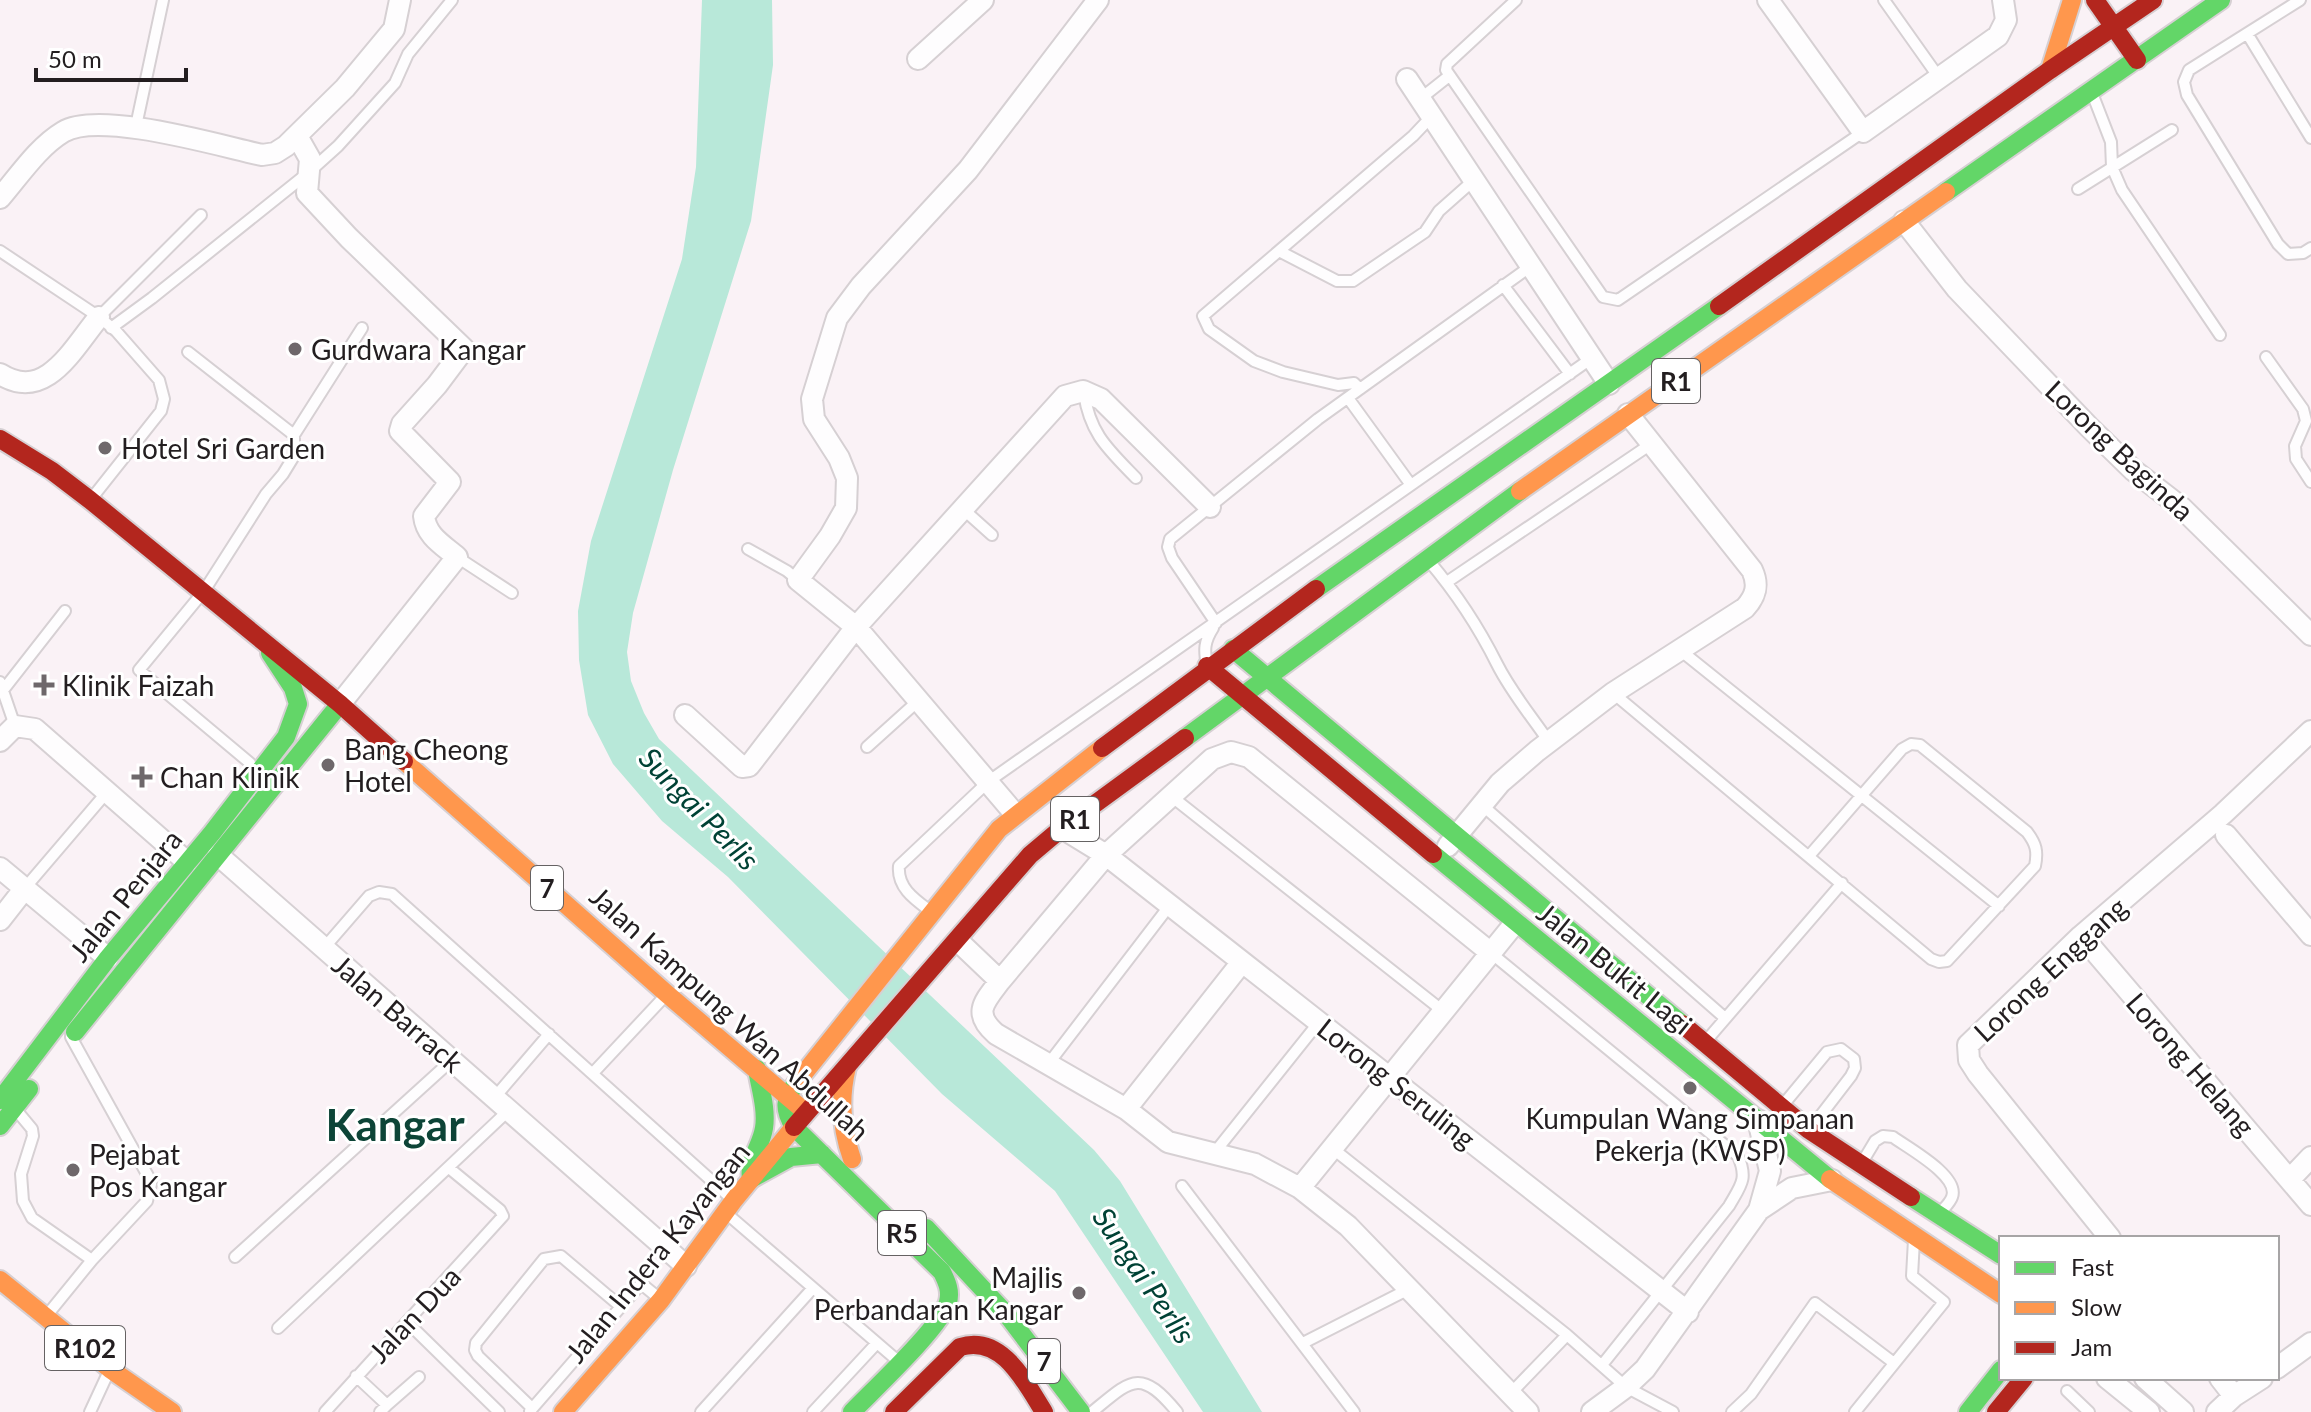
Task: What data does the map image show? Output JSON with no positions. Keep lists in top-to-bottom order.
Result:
{
  "streets": {
    "main road": [
      "R1",
      "7",
      "Jalan Penjara",
      "Jalan Bukit Lagi",
      "Jalan Kampung Wan Abdullah",
      "R5",
      "Jalan Indera Kayangan",
      "R102"
    ],
    "street": [
      "Lorong Baginda",
      "Lorong Enggang",
      "Jalan Barrack",
      "Lorong Helang",
      "Lorong Seruling"
    ],
    "lane": ["Jalan Dua"]
  },
  "crossings": [
    ["R1", "Lorong Baginda"],
    ["R1", "Jalan Bukit Lagi"],
    ["R1", "Jalan Kampung Wan Abdullah"],
    ["R1", "Lorong Seruling"],
    ["R1", "Jalan Indera Kayangan"],
    ["7", "Jalan Penjara"],
    ["7", "Jalan Kampung Wan Abdullah"],
    ["Jalan Penjara", "Jalan Barrack"],
    ["Jalan Penjara", "Jalan Kampung Wan Abdullah"],
    ["Jalan Barrack", "Jalan Indera Kayangan"],
    ["Jalan Kampung Wan Abdullah", "Jalan Indera Kayangan"]
  ],
  "districts": ["Kangar"],
  "water": ["Sungai Perlis"],
  "places": {
    "other": [
      "Gurdwara Kangar",
      "Hotel Sri Garden",
      "Bang Cheong Hotel",
      "Kumpulan Wang Simpanan Pekerja (KWSP)",
      "Pejabat Pos Kangar",
      "Majlis Perbandaran Kangar"
    ],
    "health": ["Klinik Faizah", "Chan Klinik"]
  },
  "legend": ["Fast", "Slow", "Jam"],
  "scale_bar": "50 m"
}
